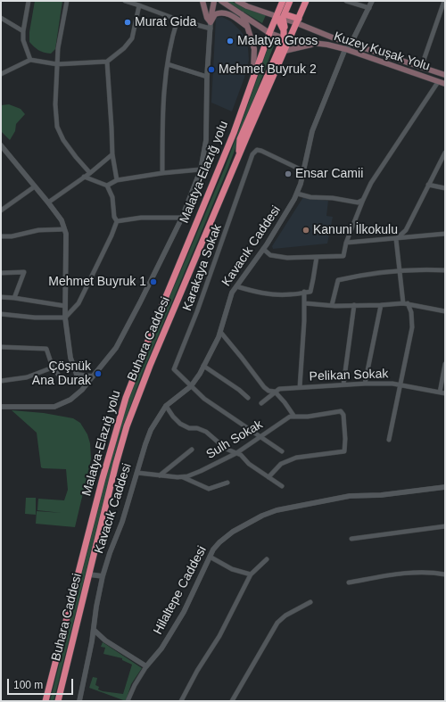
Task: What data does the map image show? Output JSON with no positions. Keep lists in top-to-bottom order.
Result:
{
  "streets": {
    "highway": ["Malatya-Elazığ yolu", "Buhara Caddesi"],
    "main road": ["Kuzey Kuşak Yolu"],
    "street": [
      "Kavacık Caddesi",
      "Karakaya Sokak",
      "Pelikan Sokak",
      "Sulh Sokak",
      "Hilaltepe Caddesi"
    ]
  },
  "crossings": [
    ["Kuzey Kuşak Yolu", "Kavacık Caddesi"],
    ["Kuzey Kuşak Yolu", "Buhara Caddesi"],
    ["Kavacık Caddesi", "Karakaya Sokak"],
    ["Kavacık Caddesi", "Sulh Sokak"]
  ],
  "places": [
    "Murat Gida",
    "Malatya Gross",
    "Mehmet Buyruk 2",
    "Ensar Camii",
    "Kanuni İlkokulu",
    "Mehmet Buyruk 1",
    "Çöşnük Ana Durak"
  ],
  "scale_bar": "100 m"
}
